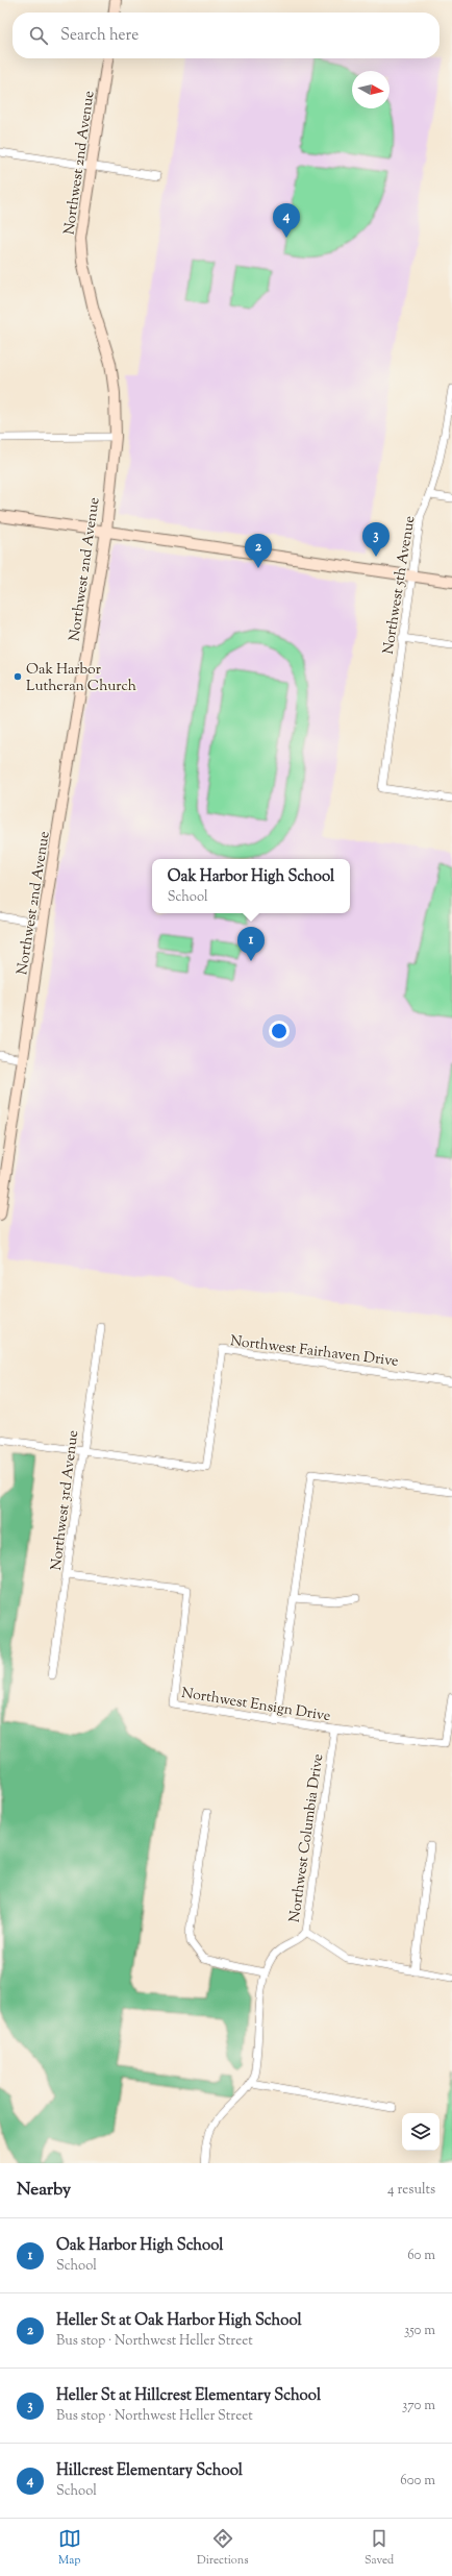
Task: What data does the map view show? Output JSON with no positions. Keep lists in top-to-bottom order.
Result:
{
  "streets": {
    "street": [
      "Northwest 2nd Avenue",
      "Northwest 5th Avenue",
      "Northwest Fairhaven Drive",
      "Northwest 3rd Avenue",
      "Northwest Ensign Drive",
      "Northwest Columbia Drive"
    ]
  },
  "crossings": [
    ["Northwest Fairhaven Drive", "Northwest 3rd Avenue"],
    ["Northwest 3rd Avenue", "Northwest Ensign Drive"],
    ["Northwest Ensign Drive", "Northwest Columbia Drive"]
  ],
  "places": ["Oak Harbor Lutheran Church"],
  "north": "right",
  "page": {
    "search": "Search here",
    "pins": [
      "4",
      "3",
      "2",
      "1"
    ],
    "popup": ["Oak Harbor High School", "School"],
    "heading": ["Nearby", "4 results"],
    "list": [
      {
        "mark": "1",
        "name": "Oak Harbor High School",
        "note": "School",
        "value": "60 m"
      },
      {
        "mark": "2",
        "name": "Heller St at Oak Harbor High School",
        "note": "Bus stop · Northwest Heller Street",
        "value": "350 m"
      },
      {
        "mark": "3",
        "name": "Heller St at Hillcrest Elementary School",
        "note": "Bus stop · Northwest Heller Street",
        "value": "370 m"
      },
      {
        "mark": "4",
        "name": "Hillcrest Elementary School",
        "note": "School",
        "value": "600 m"
      }
    ],
    "nav": ["Map", "Directions", "Saved"]
  }
}
